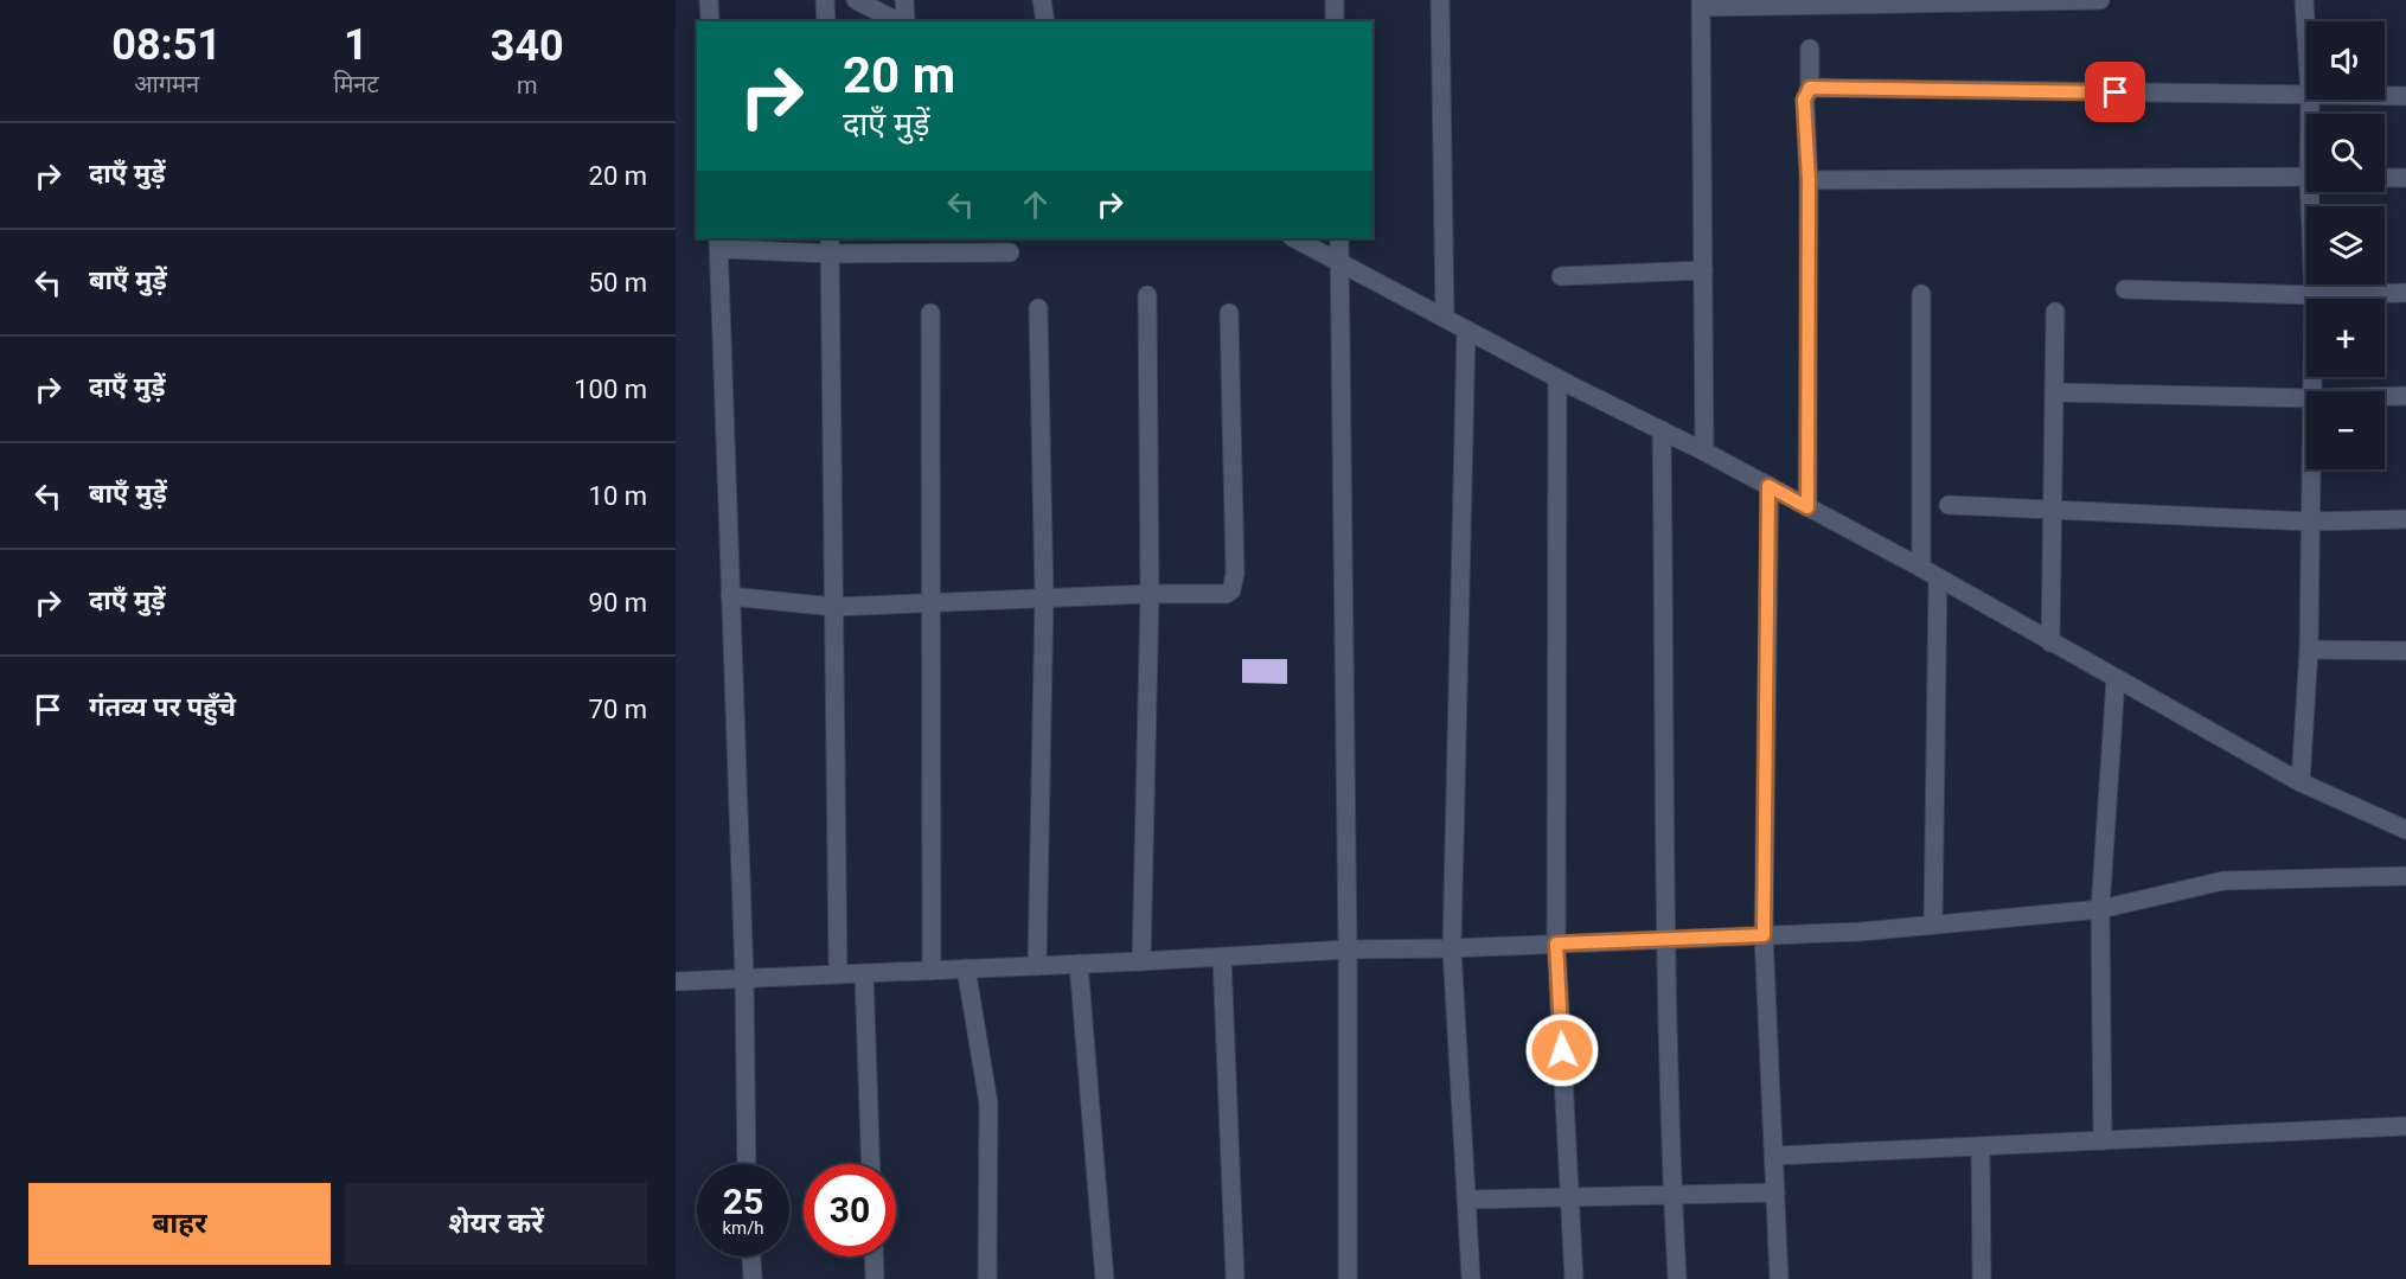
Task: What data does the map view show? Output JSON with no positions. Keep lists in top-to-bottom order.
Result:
{
  "page": {
    "eta": [
      "08:51",
      "आगमन",
      "1",
      "मिनट",
      "340",
      "m"
    ],
    "map_buttons": ["+", "−"],
    "turn": ["20 m", "दाएँ मुड़ें"],
    "list": [
      {
        "name": "दाएँ मुड़ें",
        "value": "20 m"
      },
      {
        "name": "बाएँ मुड़ें",
        "value": "50 m"
      },
      {
        "name": "दाएँ मुड़ें",
        "value": "100 m"
      },
      {
        "name": "बाएँ मुड़ें",
        "value": "10 m"
      },
      {
        "name": "दाएँ मुड़ें",
        "value": "90 m"
      },
      {
        "name": "गंतव्य पर पहुँचे",
        "value": "70 m"
      }
    ],
    "speed": "25 km/h",
    "limit": "30",
    "buttons": ["बाहर", "शेयर करें"]
  }
}
